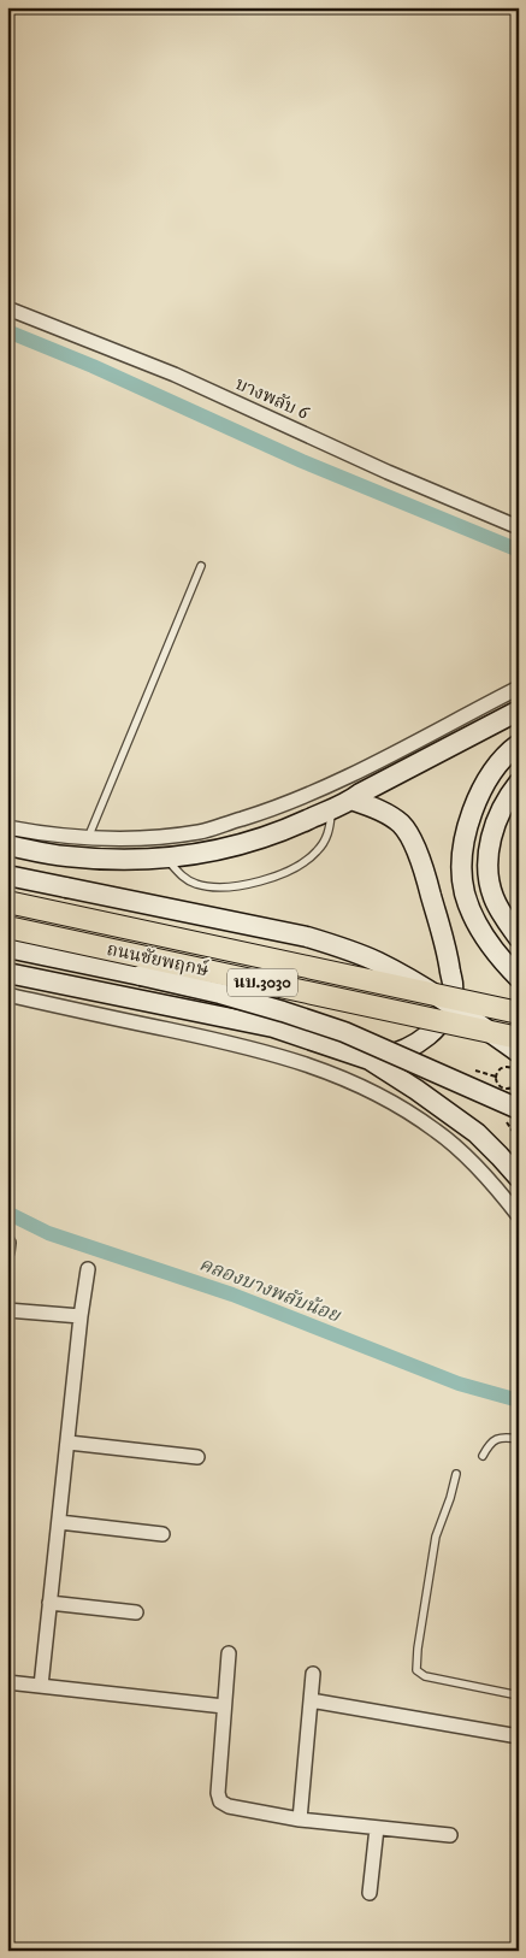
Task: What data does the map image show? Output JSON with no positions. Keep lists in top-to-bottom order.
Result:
{
  "streets": {
    "main road": ["ถนนชัยพฤกษ์", "นบ.3030"],
    "street": ["บางพลับ 6"]
  },
  "water": ["คลองบางพลับน้อย"]
}
